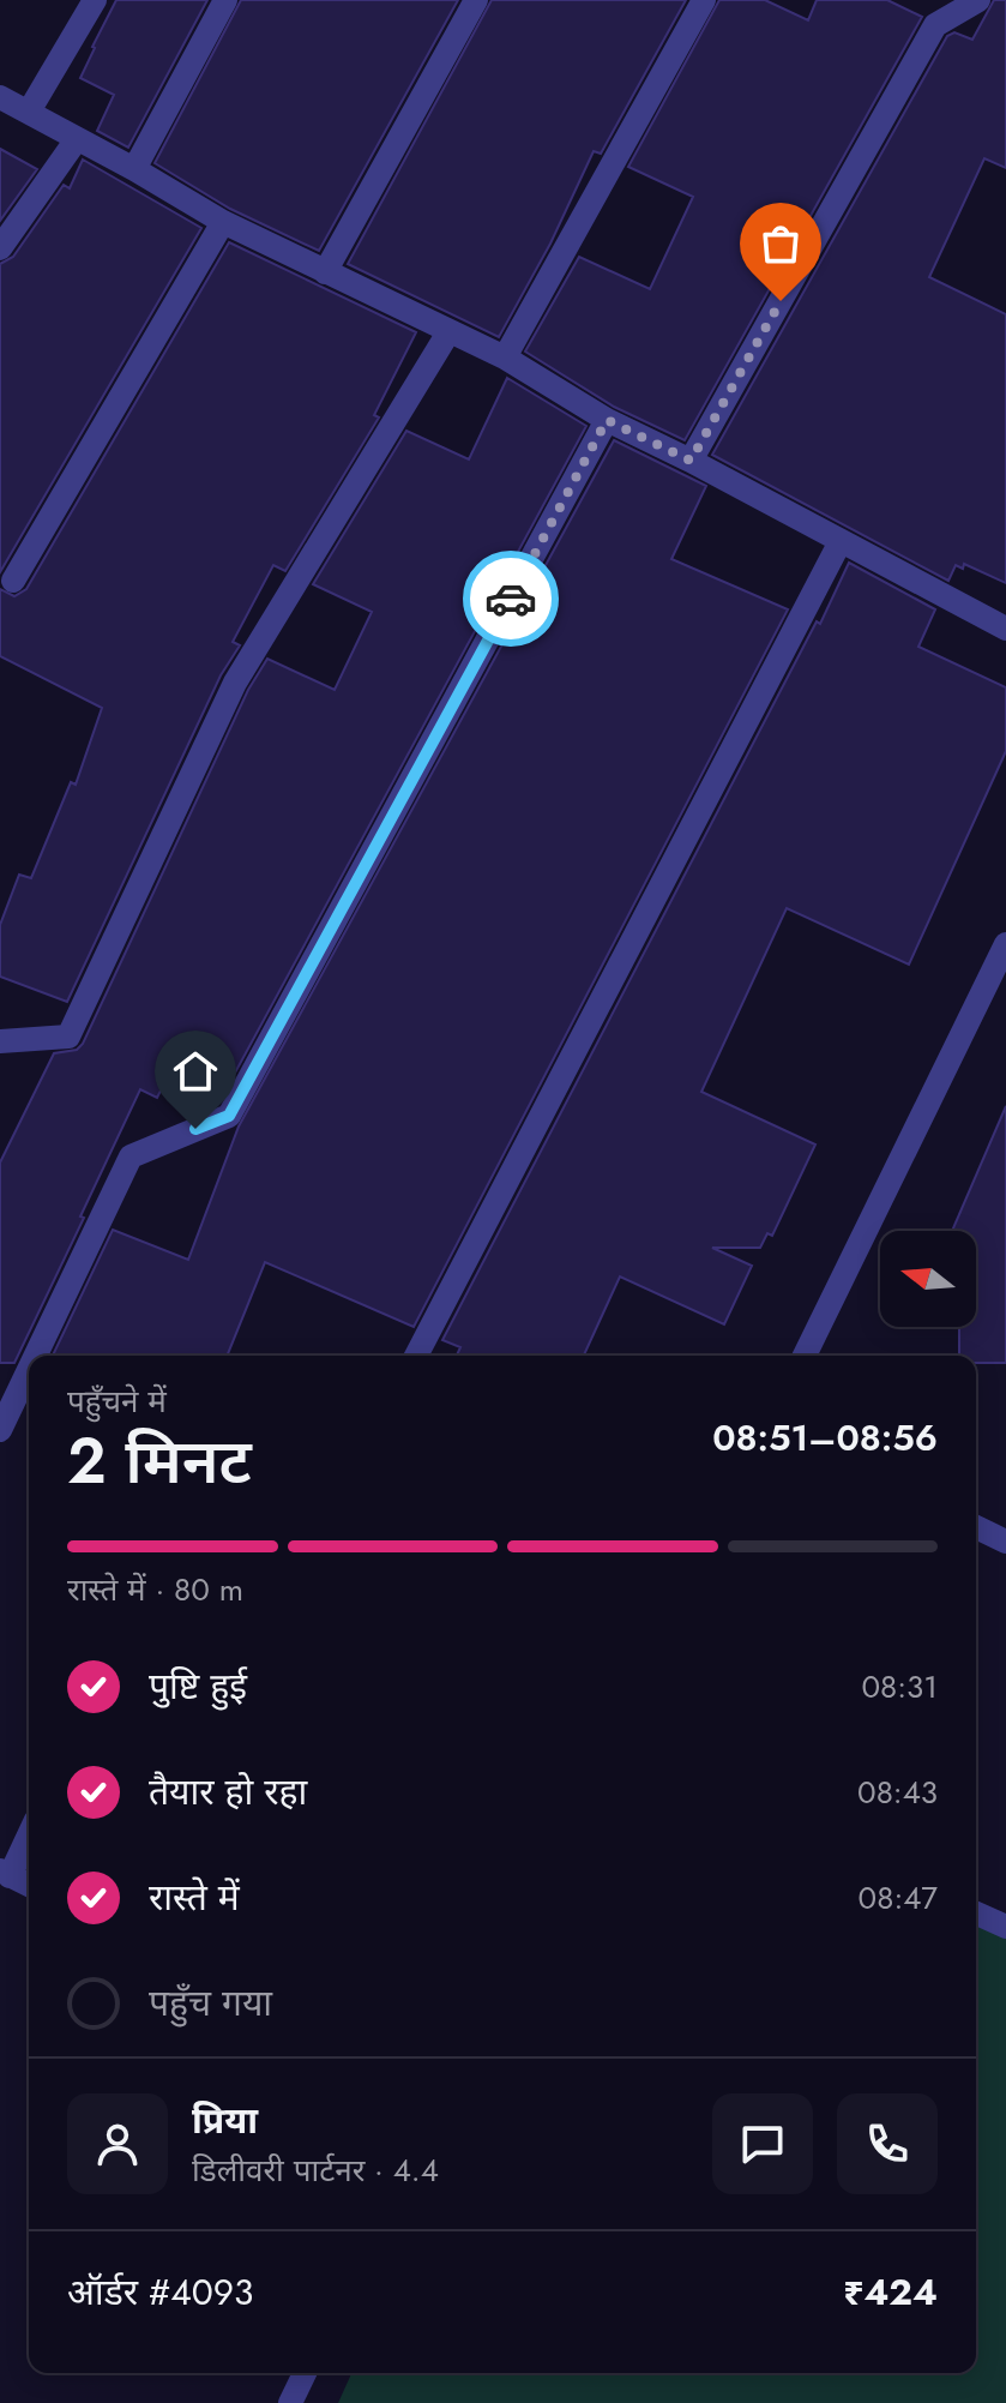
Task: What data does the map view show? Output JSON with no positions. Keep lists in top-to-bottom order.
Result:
{
  "north": "left",
  "page": {
    "heading": ["2 मिनट", "पहुँचने में", "08:51–08:56"],
    "panel": [
      "प्रिया",
      "डिलीवरी पार्टनर · 4.4",
      "ऑर्डर #4093",
      "₹424"
    ],
    "bar": "रास्ते में · 80 m",
    "list": [
      ["पुष्टि हुई", "08:31"],
      ["तैयार हो रहा", "08:43"],
      ["रास्ते में", "08:47"],
      "पहुँच गया"
    ]
  }
}
